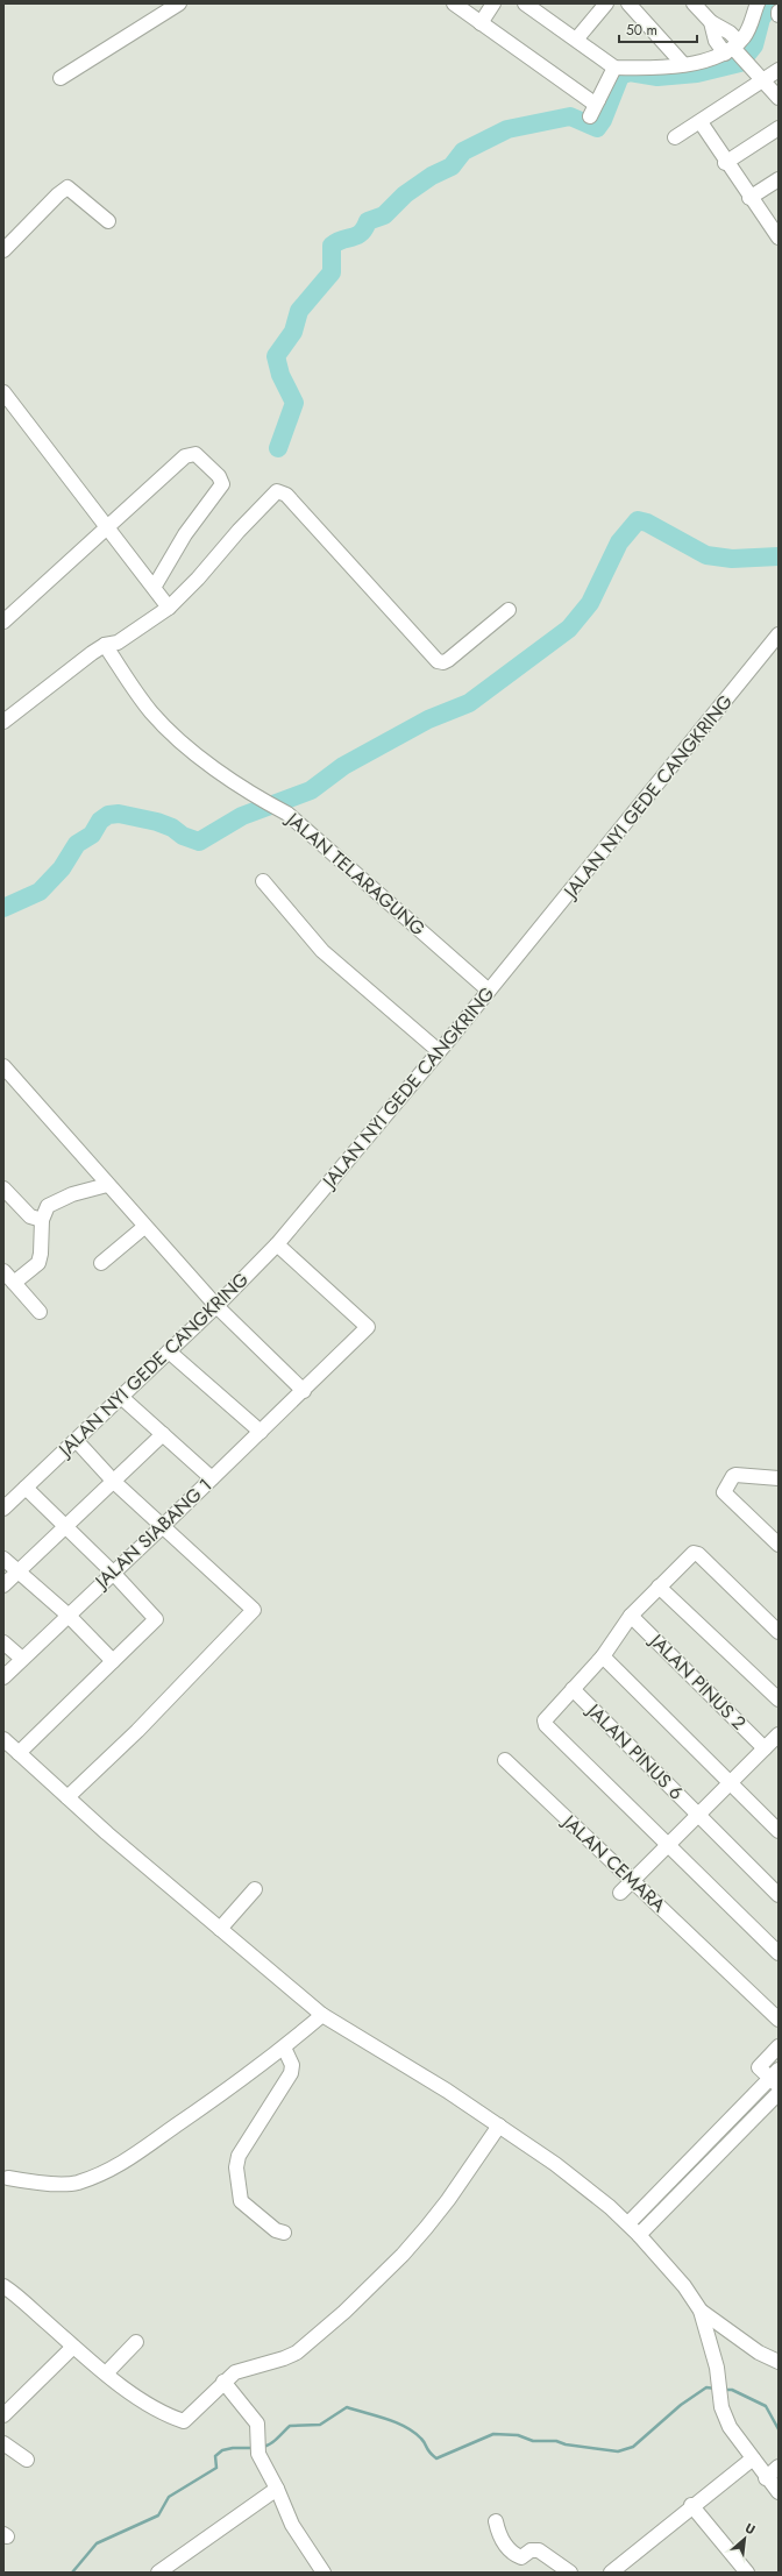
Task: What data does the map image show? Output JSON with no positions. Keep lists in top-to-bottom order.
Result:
{
  "streets": {
    "street": [
      "JALAN NYI GEDE CANGKRING",
      "JALAN TELARAGUNG",
      "JALAN SIABANG 1",
      "JALAN PINUS 2",
      "JALAN PINUS 6",
      "JALAN CEMARA"
    ]
  },
  "crossings": [
    ["JALAN NYI GEDE CANGKRING", "JALAN TELARAGUNG"],
    ["JALAN NYI GEDE CANGKRING", "JALAN SIABANG 1"]
  ],
  "scale_bar": "50 m",
  "north": "top right"
}
